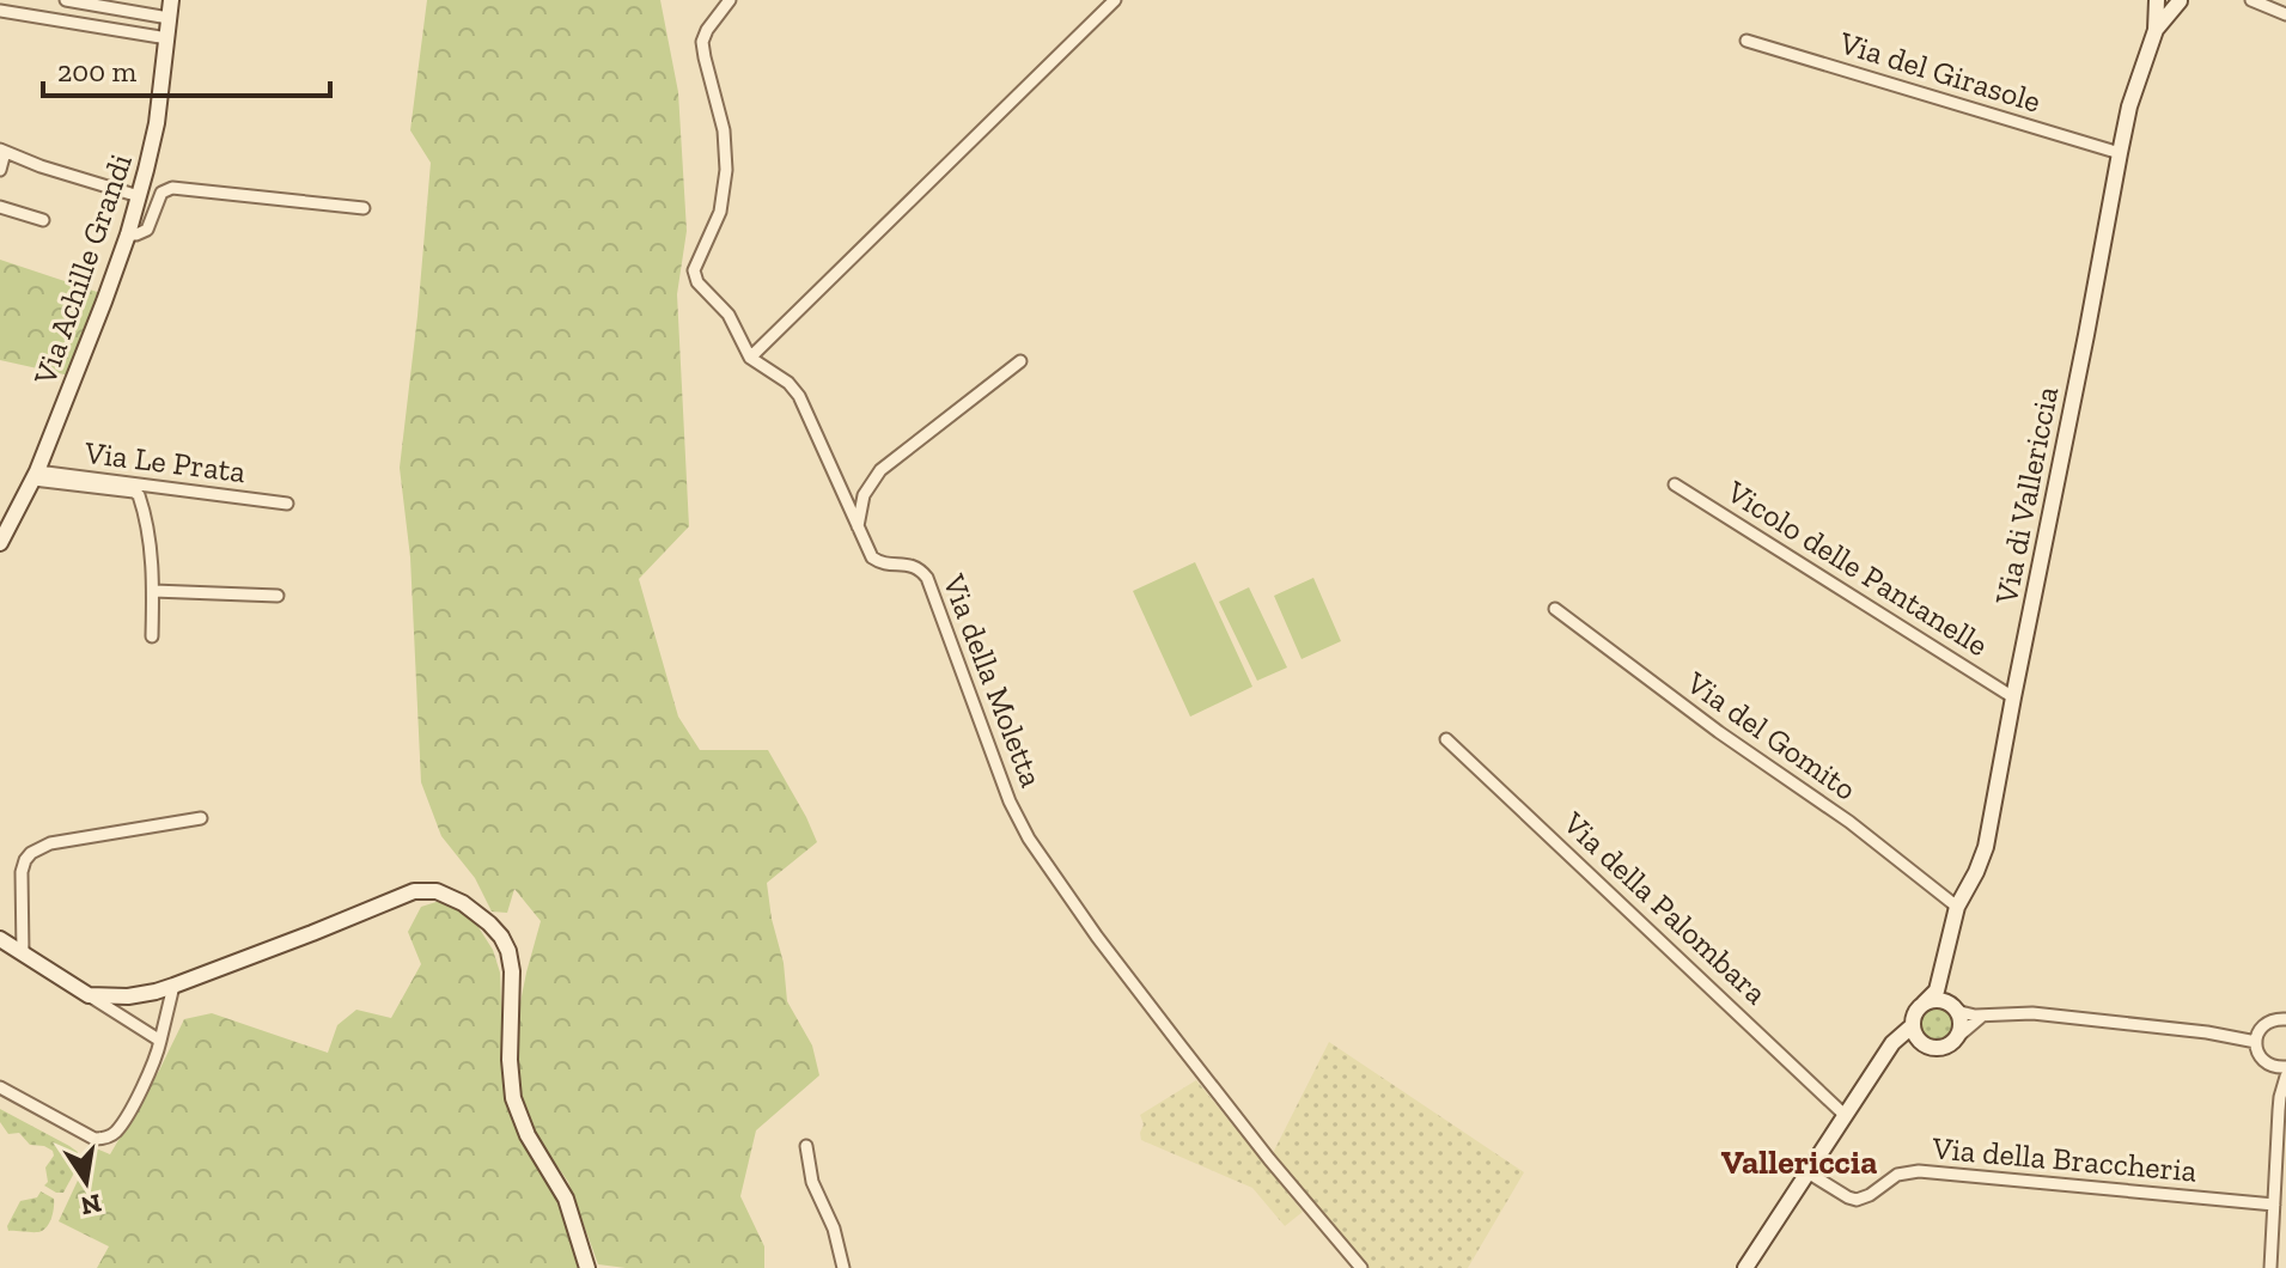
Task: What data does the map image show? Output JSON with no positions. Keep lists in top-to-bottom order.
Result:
{
  "streets": {
    "street": [
      "Via del Girasole",
      "Via Achille Grandi",
      "Via Le Prata",
      "Via di Vallericcia",
      "Vicolo delle Pantanelle",
      "Via della Moletta",
      "Via del Gomito",
      "Via della Palombara",
      "Via della Braccheria"
    ]
  },
  "crossings": [
    ["Via del Girasole", "Via di Vallericcia"],
    ["Via Achille Grandi", "Via Le Prata"],
    ["Via di Vallericcia", "Vicolo delle Pantanelle"],
    ["Via di Vallericcia", "Via del Gomito"],
    ["Via di Vallericcia", "Via della Palombara"],
    ["Via di Vallericcia", "Via della Braccheria"]
  ],
  "districts": ["Vallericcia"],
  "scale_bar": "200 m",
  "north": "bottom"
}
